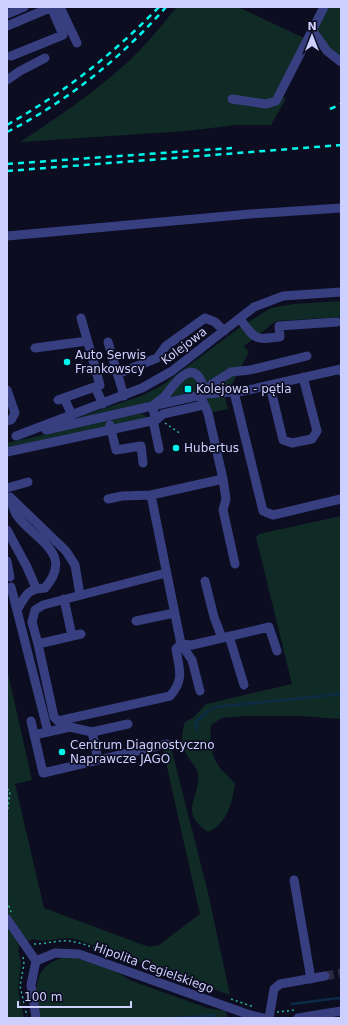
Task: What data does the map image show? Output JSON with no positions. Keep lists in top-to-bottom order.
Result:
{
  "streets": {
    "street": ["Kolejowa", "Hipolita Cegielskiego"]
  },
  "places": {
    "other": ["Auto Serwis Frankowscy", "Hubertus", "Centrum Diagnostyczno Naprawcze JAGO"],
    "transit": ["Kolejowa - pętla"]
  },
  "scale_bar": "100 m",
  "north": "top"
}
